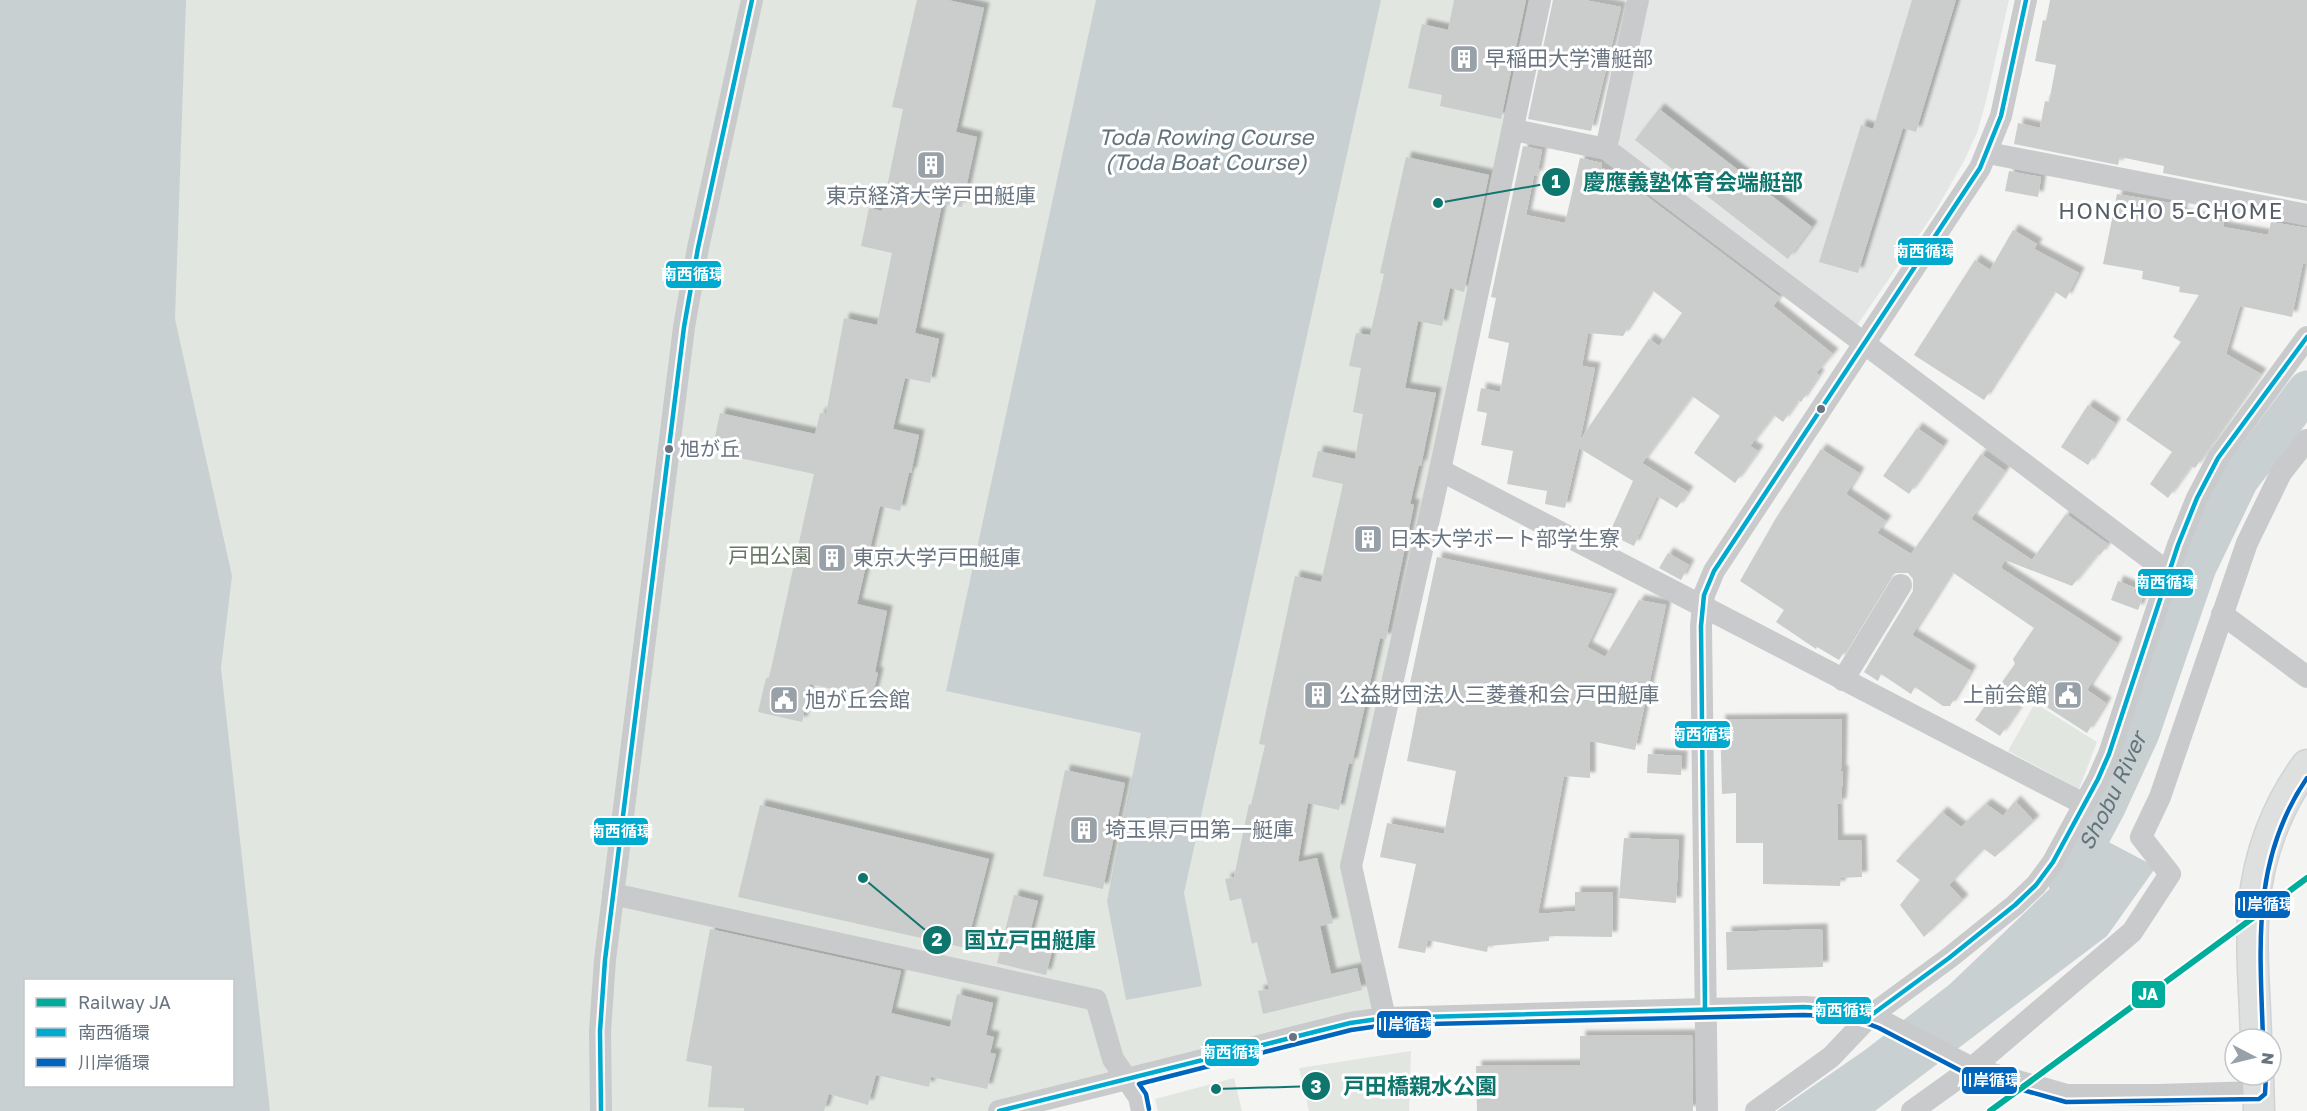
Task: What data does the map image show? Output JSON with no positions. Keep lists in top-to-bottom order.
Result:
{
  "districts": ["HONCHO 5-CHOME"],
  "water": ["Toda Rowing Course (Toda Boat Course)", "Shobu River"],
  "parks": ["戸田公園"],
  "places": {
    "building": [
      "早稲田大学漕艇部",
      "東京経済大学戸田艇庫",
      "日本大学ボート部学生寮",
      "東京大学戸田艇庫",
      "公益財団法人三菱養和会 戸田艇庫",
      "埼玉県戸田第一艇庫"
    ],
    "other": [
      "慶應義塾体育会端艇部",
      "旭が丘",
      "国立戸田艇庫",
      "戸田橋親水公園"
    ],
    "public building": ["上前会館", "旭が丘会館"]
  },
  "lines": ["transit line 南西循環", "transit line 川岸循環", "rail line JA"],
  "legend": ["Railway JA", "南西循環", "川岸循環"],
  "north": "right"
}
